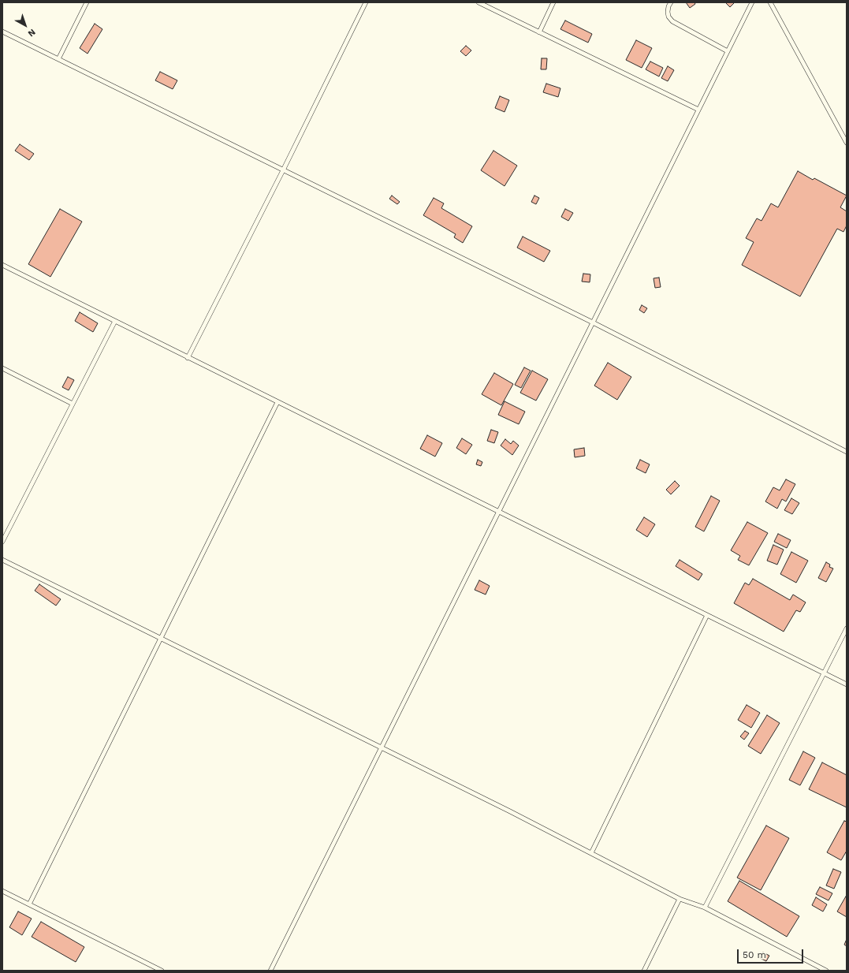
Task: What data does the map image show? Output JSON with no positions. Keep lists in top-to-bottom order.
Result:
{
  "scale_bar": "50 m",
  "north": "bottom right"
}
